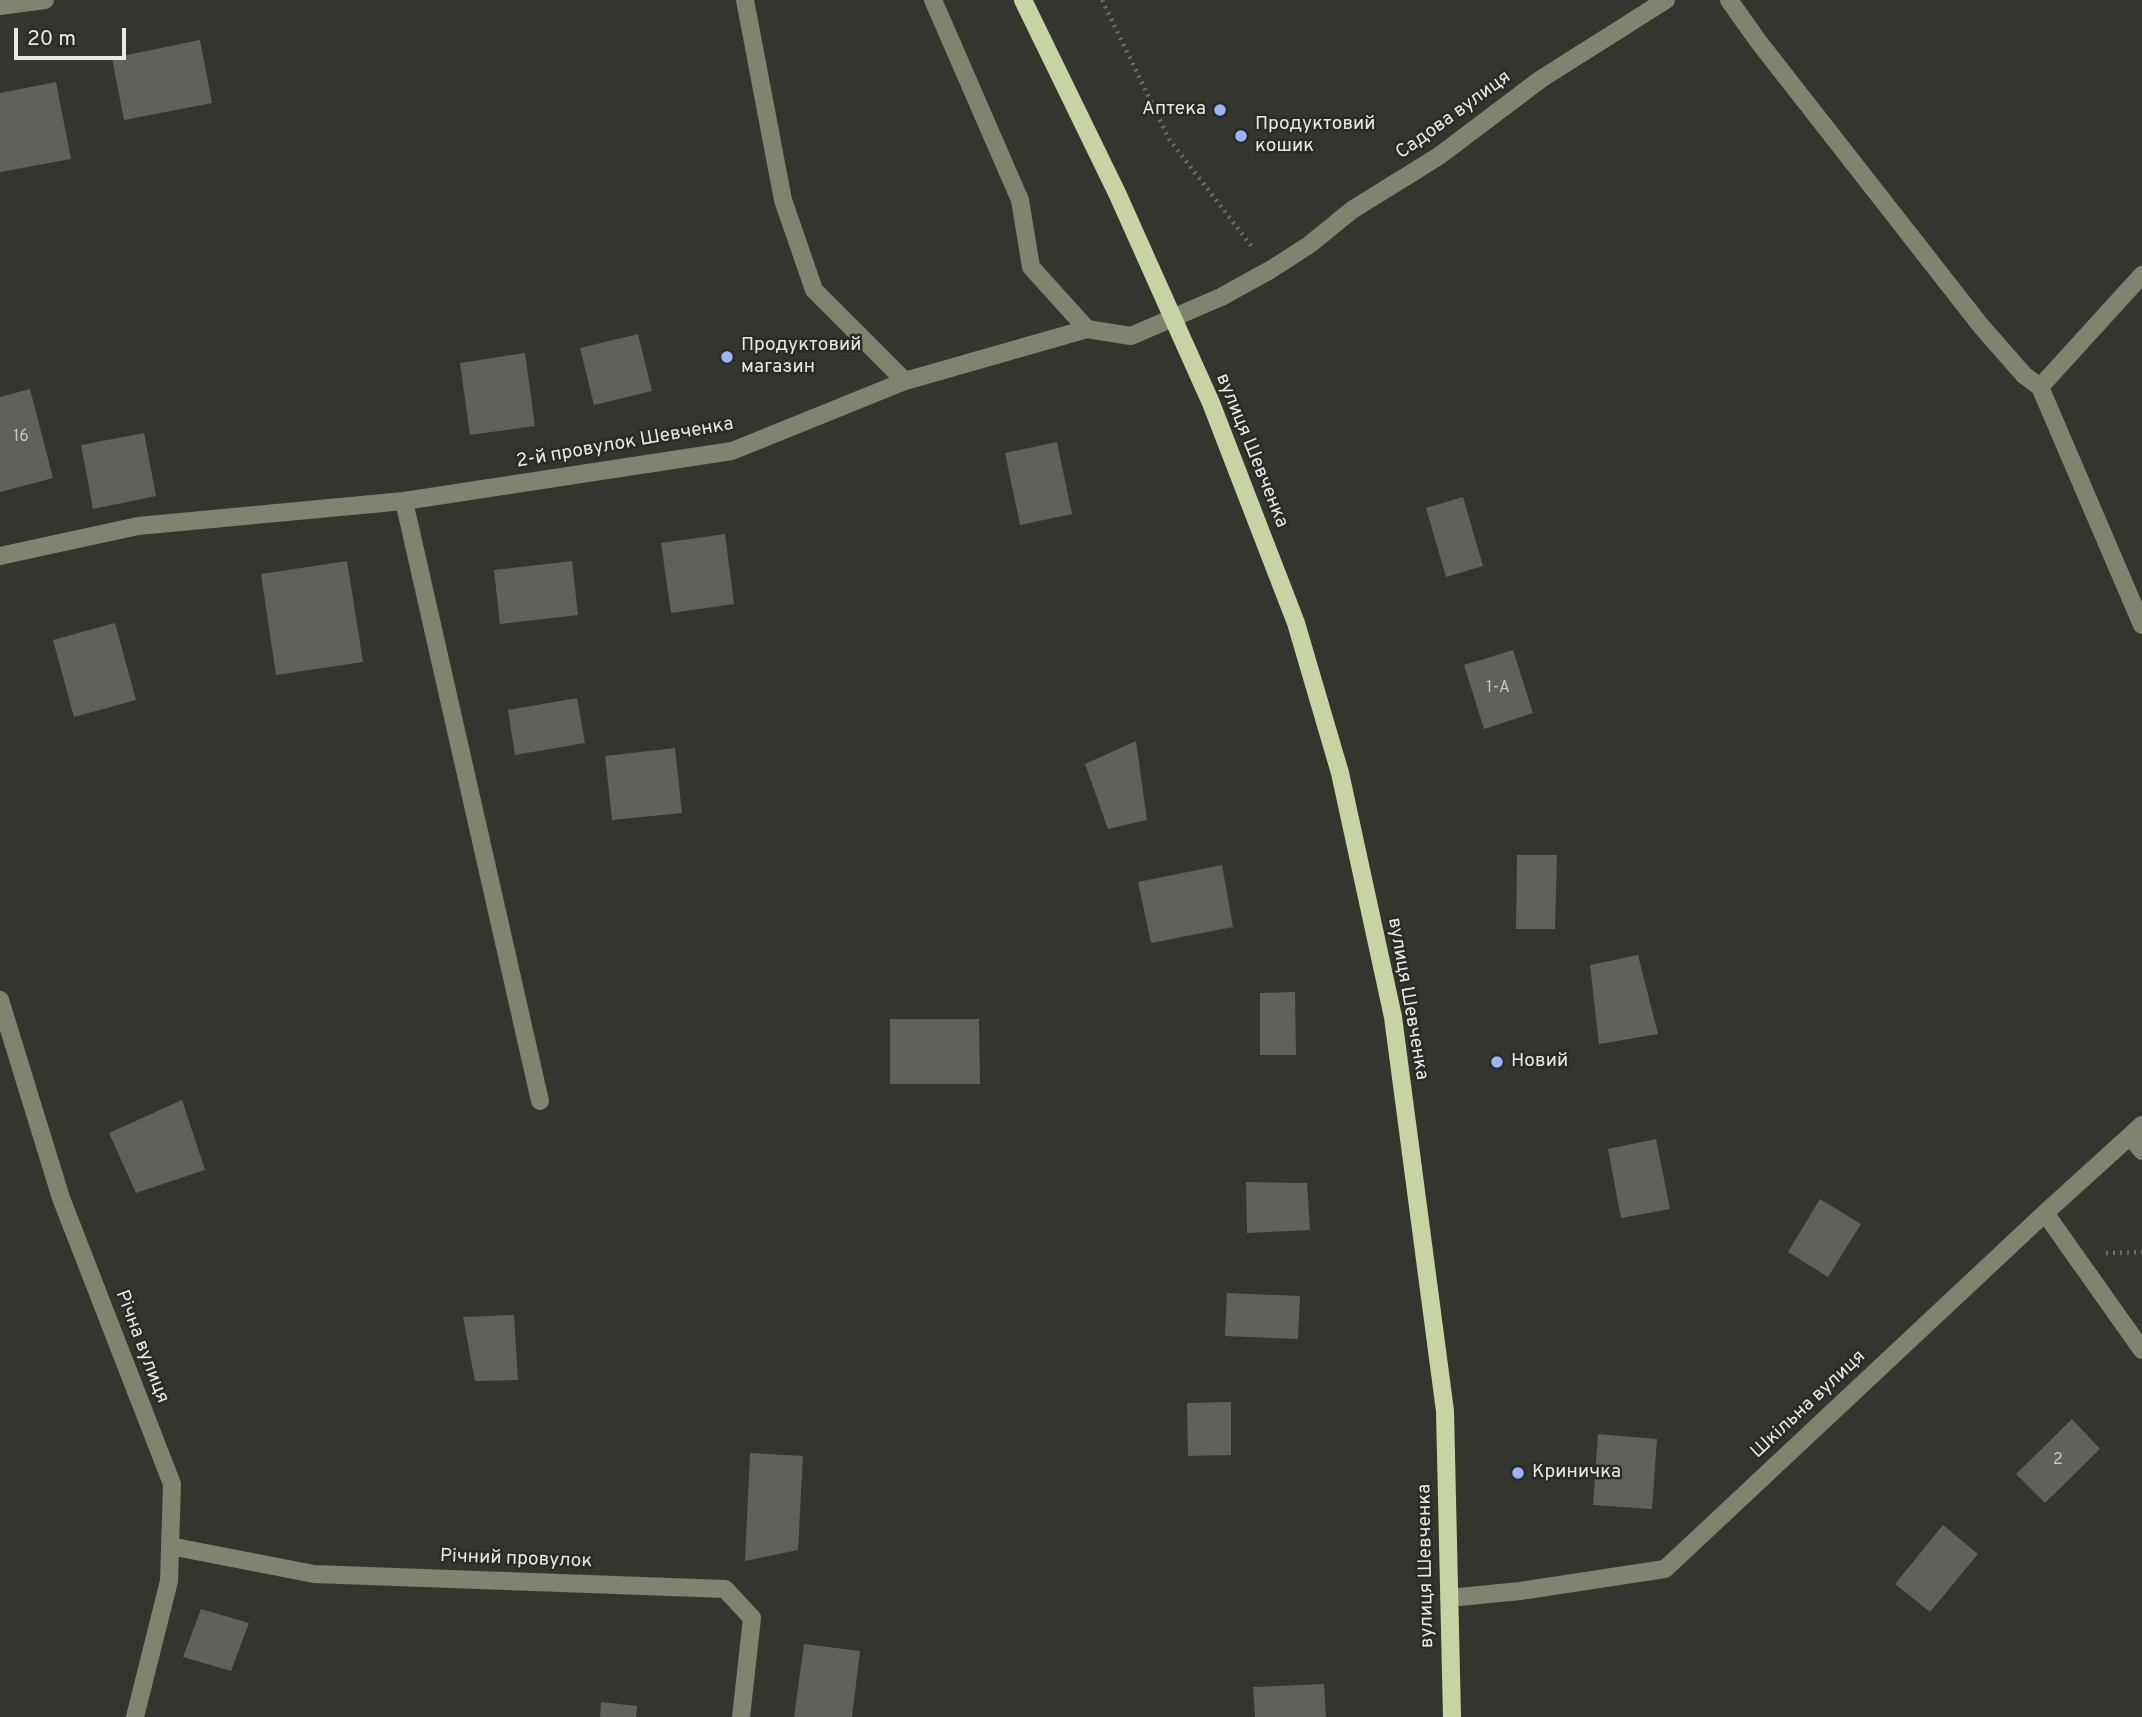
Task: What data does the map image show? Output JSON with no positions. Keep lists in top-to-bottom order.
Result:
{
  "streets": {
    "main road": ["вулиця Шевченка"],
    "street": [
      "Садова вулиця",
      "2-й провулок Шевченка",
      "Річна вулиця",
      "Шкільна вулиця",
      "Річний провулок"
    ]
  },
  "crossings": [
    ["Садова вулиця", "2-й провулок Шевченка"],
    ["Садова вулиця", "вулиця Шевченка"],
    ["вулиця Шевченка", "Шкільна вулиця"],
    ["Річна вулиця", "Річний провулок"]
  ],
  "places": [
    "Аптека",
    "Продуктовий кошик",
    "Продуктовий магазин",
    "Новий",
    "Криничка"
  ],
  "house_numbers": ["16", "1-А", "2"],
  "scale_bar": "20 m"
}
